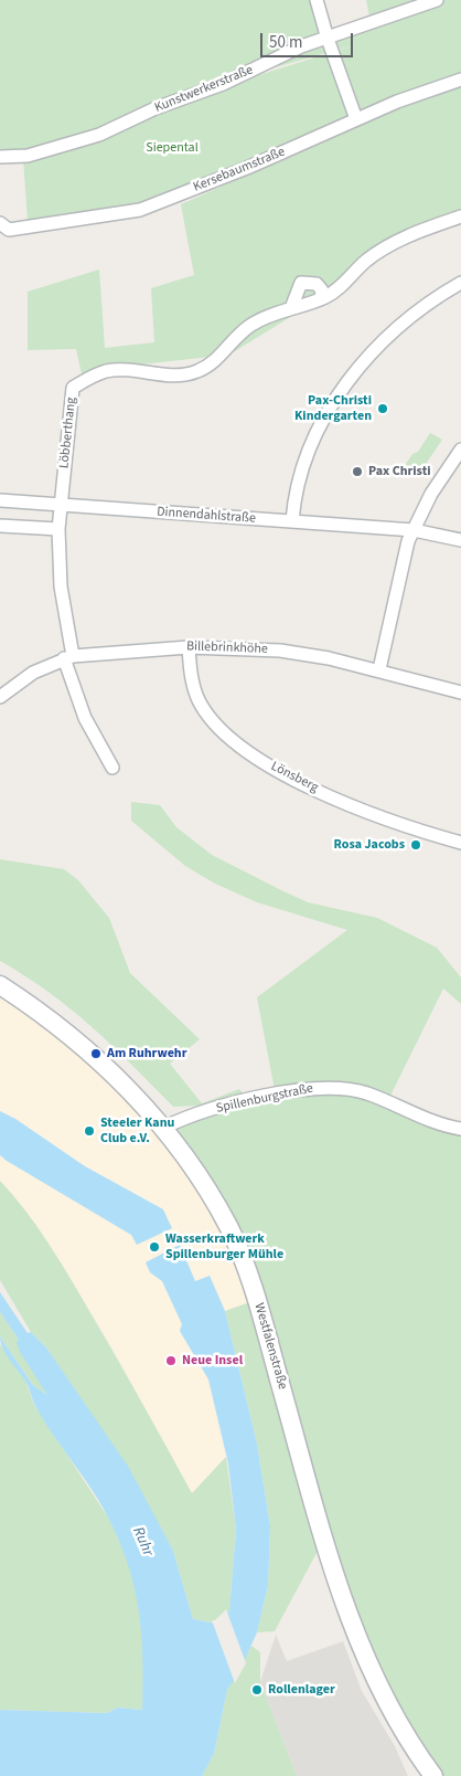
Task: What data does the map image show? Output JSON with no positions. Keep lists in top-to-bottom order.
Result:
{
  "streets": {
    "main road": ["Westfalenstraße"],
    "street": [
      "Kunstwerkerstraße",
      "Kersebaumstraße",
      "Löbberthang",
      "Dinnendahlstraße",
      "Billebrinkhöhe",
      "Lönsberg",
      "Spillenburgstraße"
    ]
  },
  "crossings": [
    ["Löbberthang", "Dinnendahlstraße"],
    ["Löbberthang", "Billebrinkhöhe"],
    ["Billebrinkhöhe", "Lönsberg"],
    ["Spillenburgstraße", "Westfalenstraße"]
  ],
  "water": ["Ruhr"],
  "parks": ["Siepental"],
  "places": [
    "Pax-Christi Kindergarten",
    "Pax Christi",
    "Rosa Jacobs",
    "Am Ruhrwehr",
    "Steeler Kanu Club e.V.",
    "Wasserkraftwerk Spillenburger Mühle",
    "Neue Insel",
    "Rollenlager"
  ],
  "scale_bar": "50 m"
}
